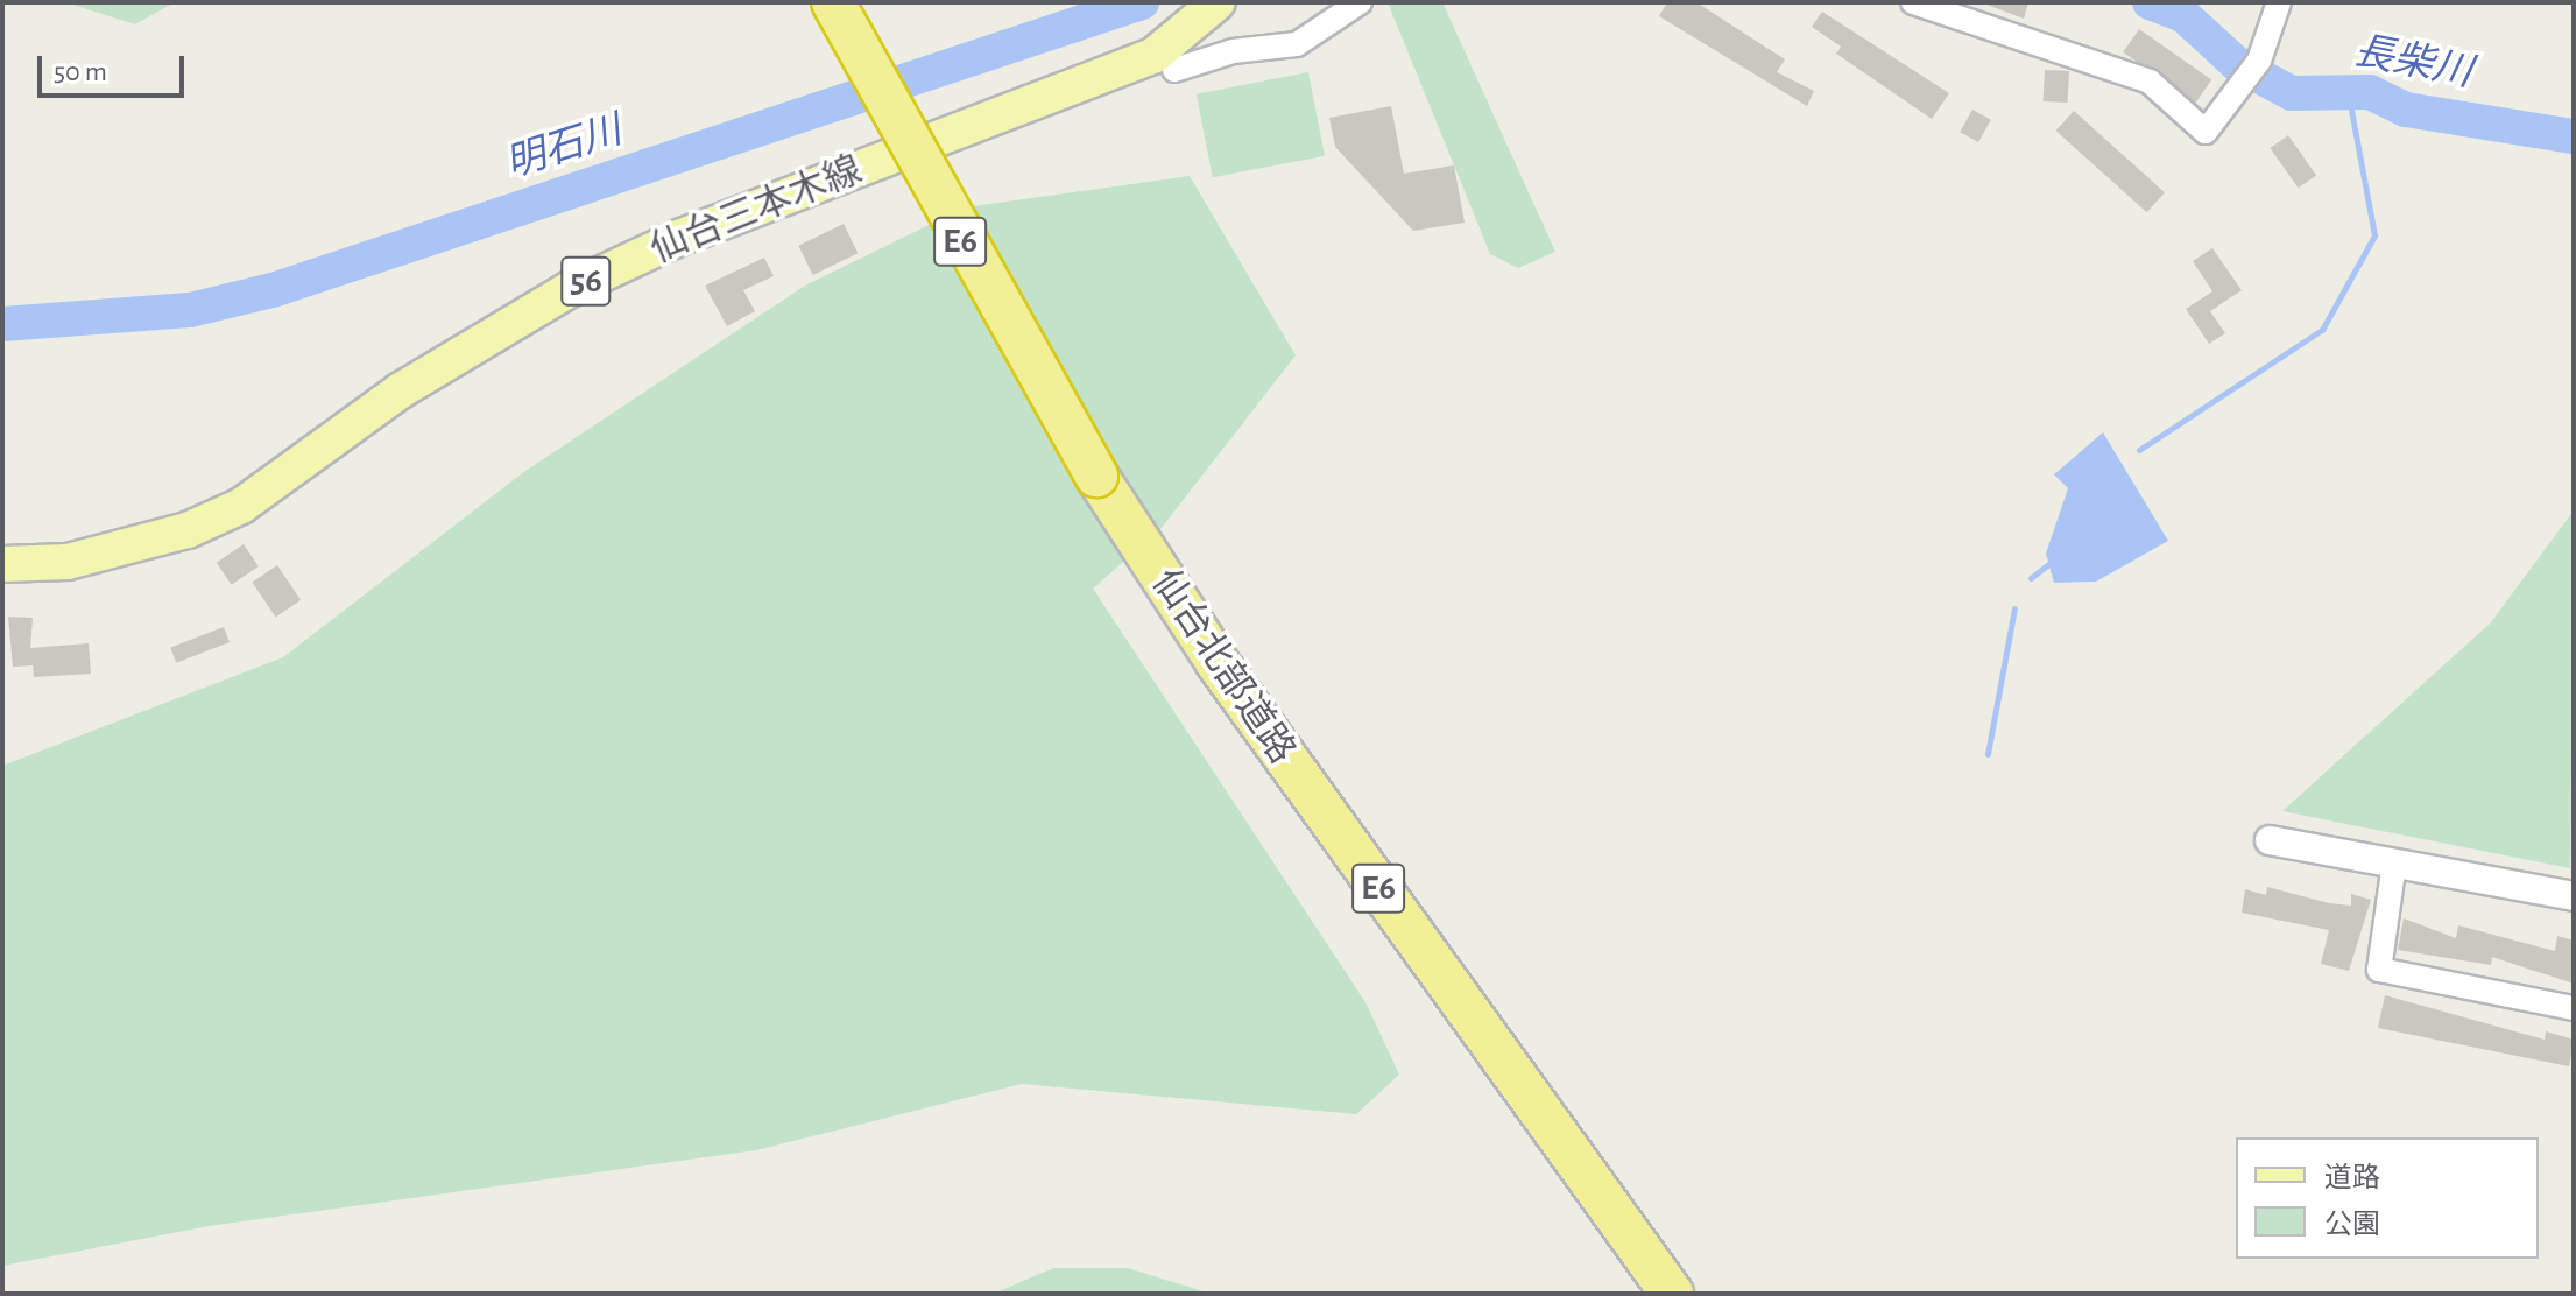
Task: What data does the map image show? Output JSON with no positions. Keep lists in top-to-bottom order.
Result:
{
  "streets": {
    "highway": ["E6", "仙台北部道路"],
    "main road": ["仙台三本木線", "56"]
  },
  "water": ["長柴川", "明石川"],
  "legend": ["道路", "公園"],
  "scale_bar": "50 m"
}
